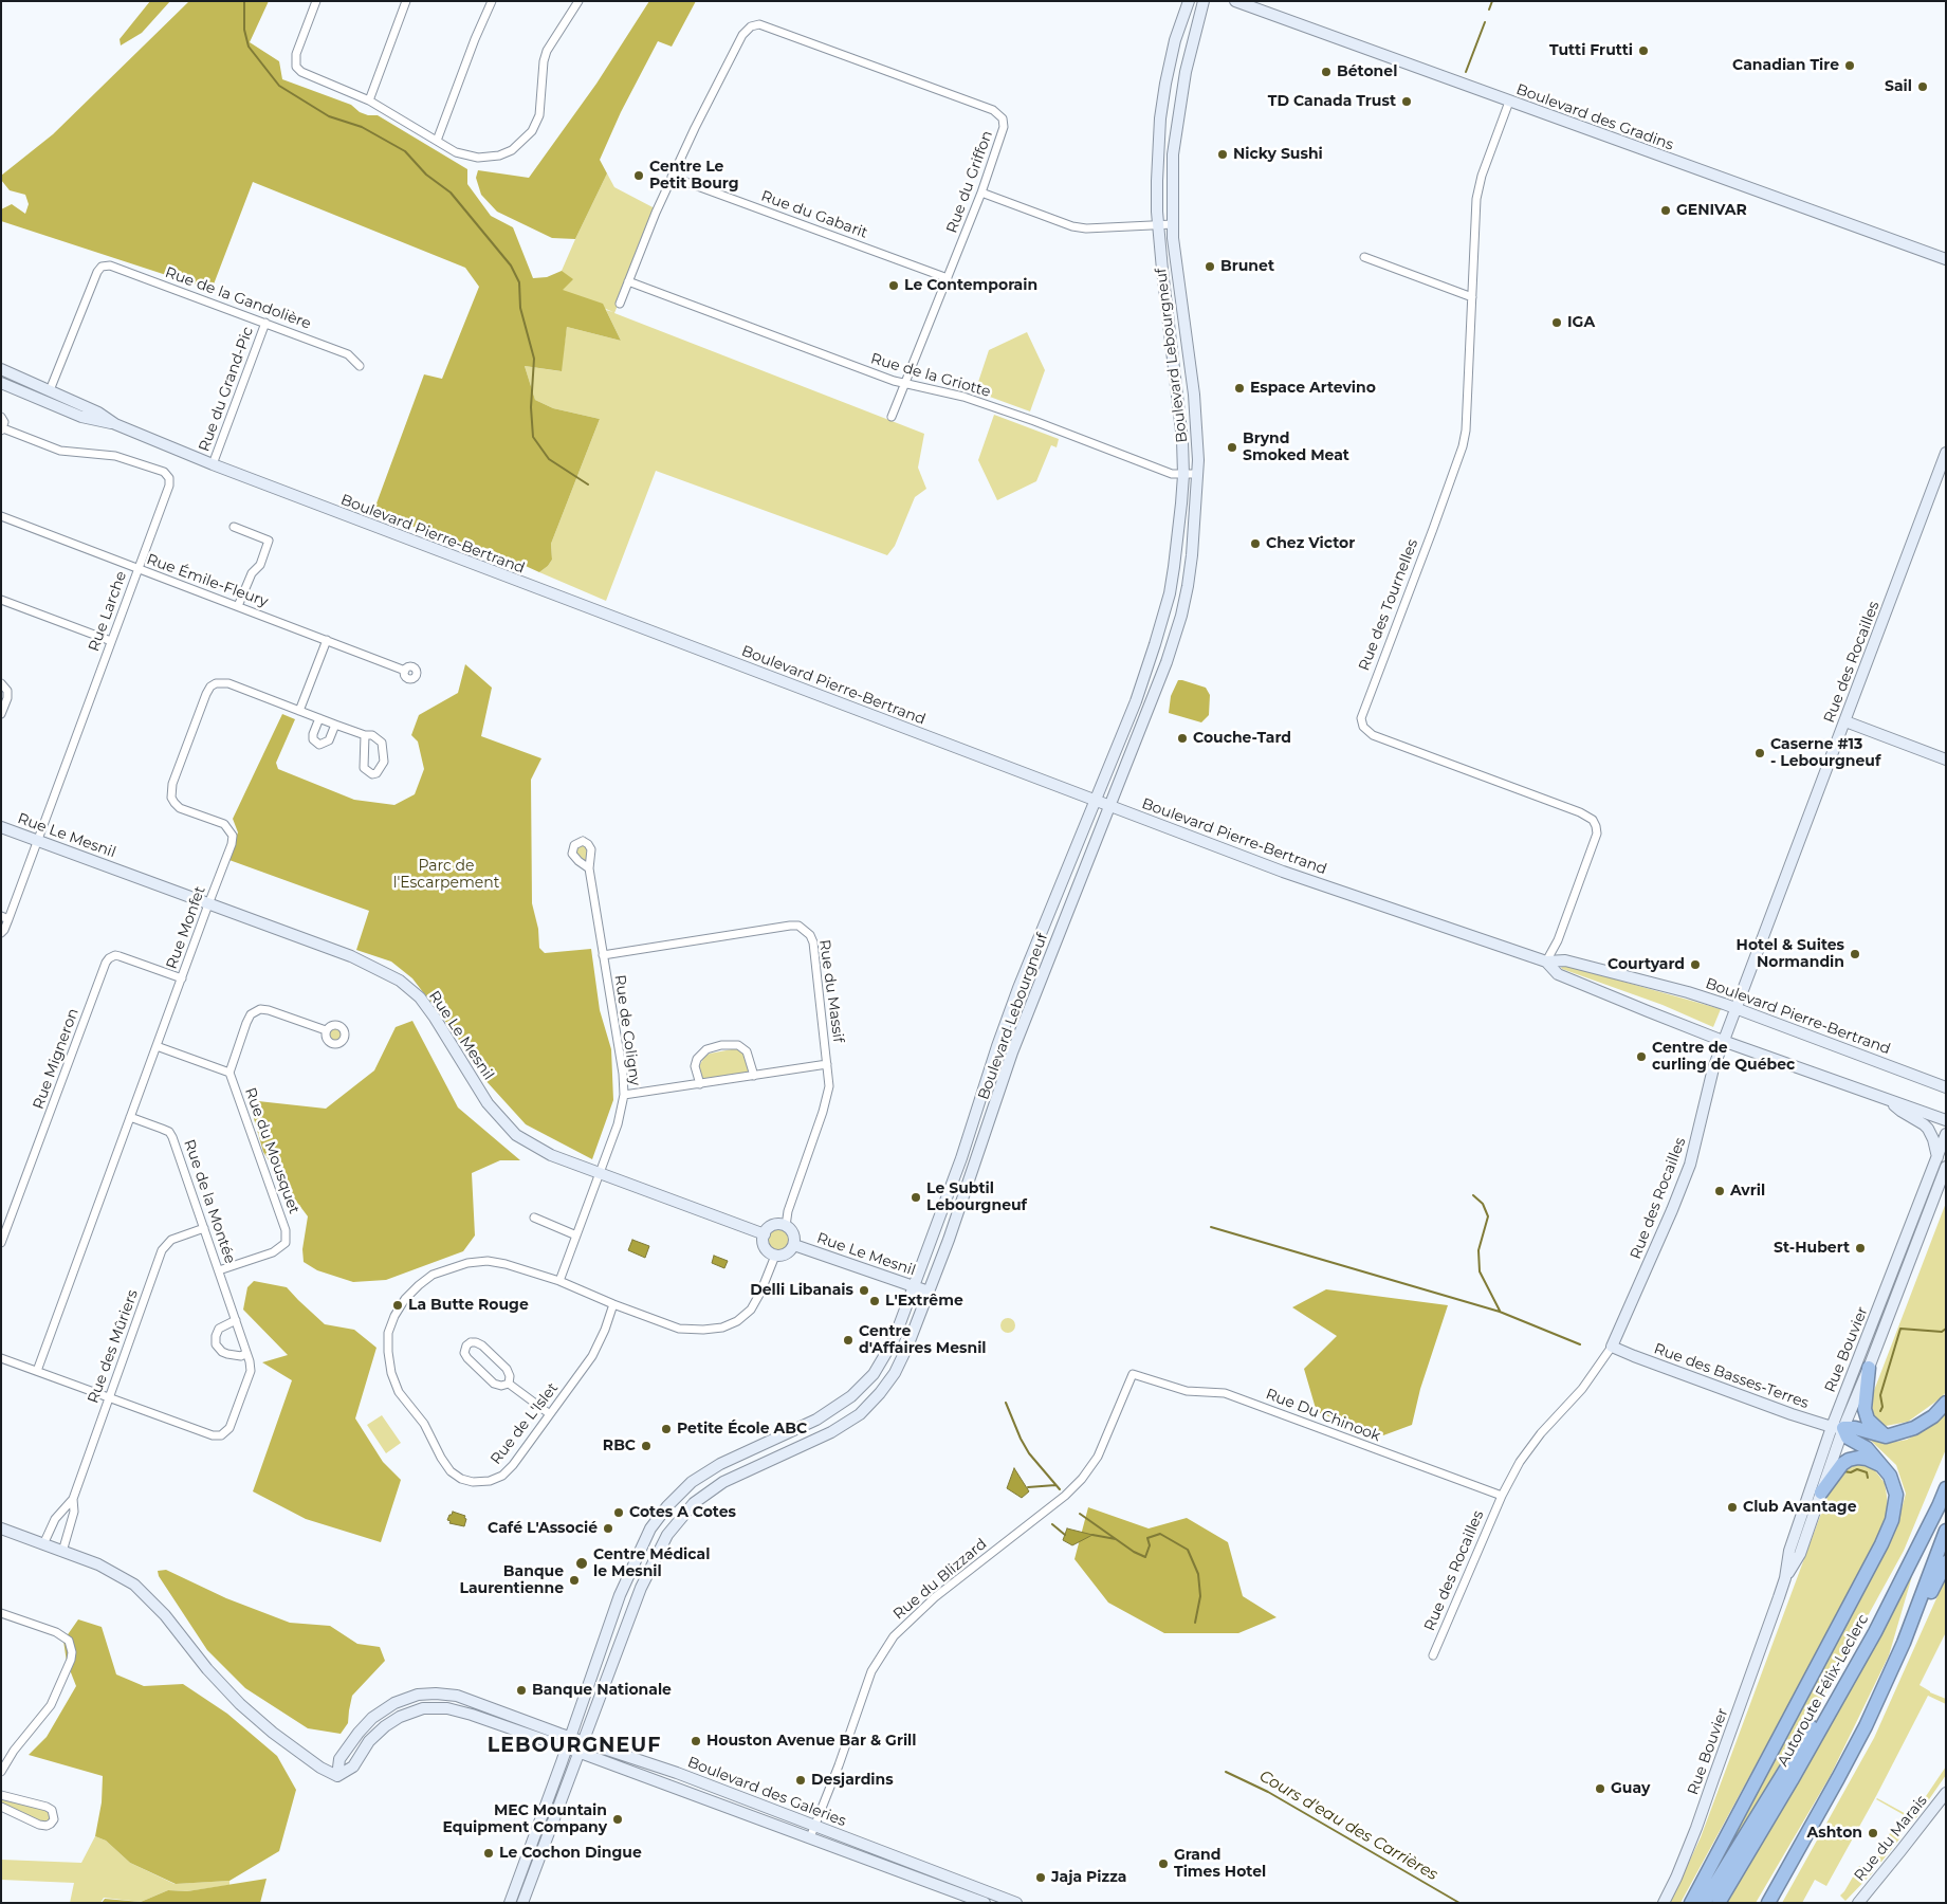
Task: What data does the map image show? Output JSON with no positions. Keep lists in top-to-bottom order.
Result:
{
  "streets": {
    "highway": ["Autoroute Félix-Leclerc"],
    "main road": [
      "Boulevard des Gradins",
      "Boulevard Lebourgneuf",
      "Boulevard Pierre-Bertrand",
      "Rue des Rocailles",
      "Rue Le Mesnil",
      "Rue Bouvier",
      "Rue des Basses-Terres",
      "Boulevard des Galeries",
      "Rue du Marais"
    ],
    "street": [
      "Rue du Griffon",
      "Rue du Gabarit",
      "Rue de la Gandolière",
      "Rue de la Griotte",
      "Rue du Grand-Pic",
      "Rue Émile-Fleury",
      "Rue des Tournelles",
      "Rue Larche",
      "Rue Monfet",
      "Rue du Massif",
      "Rue de Coligny",
      "Rue Migneron",
      "Rue du Mousquet",
      "Rue de la Montée",
      "Rue des Mûriers",
      "Rue Du Chinook",
      "Rue de L'Islet",
      "Rue du Blizzard"
    ]
  },
  "crossings": [
    ["Boulevard des Gradins", "Rue des Tournelles"],
    ["Rue du Griffon", "Rue du Gabarit"],
    ["Rue du Griffon", "Rue de la Griotte"],
    ["Rue de la Gandolière", "Rue du Grand-Pic"],
    ["Rue de la Gandolière", "Boulevard Pierre-Bertrand"],
    ["Boulevard Lebourgneuf", "Rue de la Griotte"],
    ["Boulevard Lebourgneuf", "Boulevard Pierre-Bertrand"],
    ["Boulevard Lebourgneuf", "Rue Le Mesnil"],
    ["Boulevard Lebourgneuf", "Boulevard des Galeries"],
    ["Rue du Grand-Pic", "Boulevard Pierre-Bertrand"],
    ["Boulevard Pierre-Bertrand", "Rue des Tournelles"],
    ["Boulevard Pierre-Bertrand", "Rue des Rocailles"],
    ["Rue Émile-Fleury", "Rue Larche"],
    ["Rue Larche", "Rue Le Mesnil"],
    ["Rue des Rocailles", "Rue des Basses-Terres"],
    ["Rue des Rocailles", "Rue Du Chinook"],
    ["Rue Le Mesnil", "Rue Monfet"],
    ["Rue Le Mesnil", "Rue du Massif"],
    ["Rue Le Mesnil", "Rue de Coligny"],
    ["Rue Le Mesnil", "Rue de L'Islet"],
    ["Rue Monfet", "Rue Migneron"],
    ["Rue Monfet", "Rue du Mousquet"],
    ["Rue Monfet", "Rue de la Montée"],
    ["Rue du Massif", "Rue de Coligny"],
    ["Rue du Massif", "Rue de L'Islet"],
    ["Rue de Coligny", "Rue de L'Islet"],
    ["Rue du Mousquet", "Rue de la Montée"],
    ["Rue de la Montée", "Rue des Mûriers"],
    ["Rue Bouvier", "Rue des Basses-Terres"],
    ["Rue Du Chinook", "Rue du Blizzard"],
    ["Rue du Blizzard", "Boulevard des Galeries"]
  ],
  "districts": ["LEBOURGNEUF"],
  "water": ["Cours d'eau des Carrières"],
  "parks": ["Parc de l'Escarpement"],
  "places": [
    "Tutti Frutti",
    "Canadian Tire",
    "Bétonel",
    "Sail",
    "TD Canada Trust",
    "Nicky Sushi",
    "Centre Le Petit Bourg",
    "GENIVAR",
    "Brunet",
    "Le Contemporain",
    "IGA",
    "Espace Artevino",
    "Brynd Smoked Meat",
    "Chez Victor",
    "Couche-Tard",
    "Caserne #13 - Lebourgneuf",
    "Hotel & Suites Normandin",
    "Courtyard",
    "Centre de curling de Québec",
    "Avril",
    "Le Subtil Lebourgneuf",
    "St-Hubert",
    "Delli Libanais",
    "L'Extrême",
    "La Butte Rouge",
    "Centre d'Affaires Mesnil",
    "Petite École ABC",
    "RBC",
    "Club Avantage",
    "Cotes A Cotes",
    "Café L'Associé",
    "Centre Médical le Mesnil",
    "Banque Laurentienne",
    "Banque Nationale",
    "Houston Avenue Bar & Grill",
    "Desjardins",
    "Guay",
    "MEC Mountain Equipment Company",
    "Ashton",
    "Le Cochon Dingue",
    "Grand Times Hotel",
    "Jaja Pizza"
  ]
}
